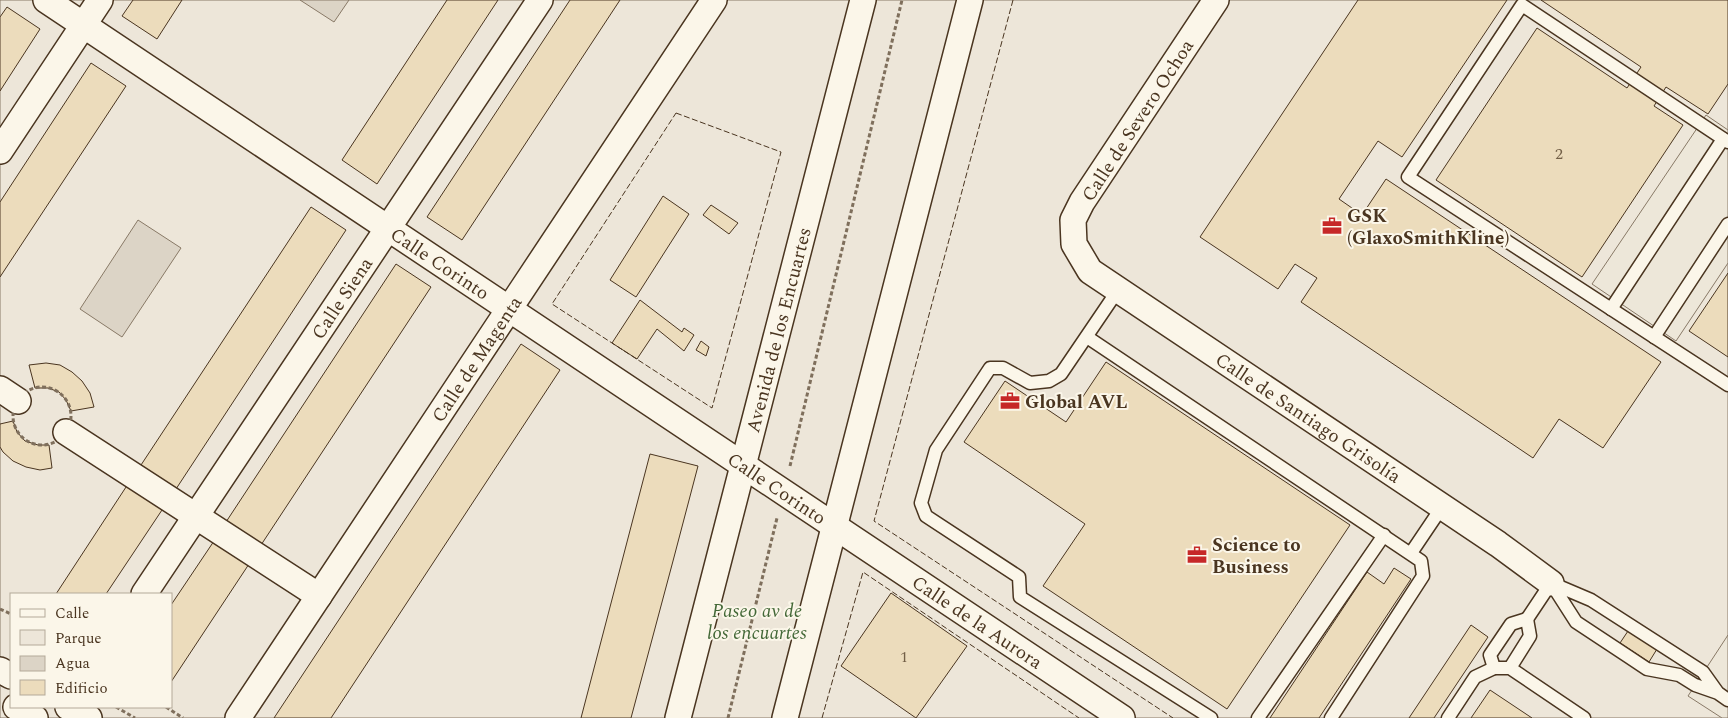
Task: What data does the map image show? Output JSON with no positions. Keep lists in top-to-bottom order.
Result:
{
  "streets": {
    "street": [
      "Calle de Severo Ochoa",
      "Calle Corinto",
      "Calle Siena",
      "Avenida de los Encuartes",
      "Calle de Magenta",
      "Calle de Santiago Grisolía",
      "Calle de la Aurora"
    ]
  },
  "crossings": [
    ["Calle de Severo Ochoa", "Calle de Santiago Grisolía"],
    ["Calle Corinto", "Calle Siena"],
    ["Calle Corinto", "Avenida de los Encuartes"],
    ["Calle Corinto", "Calle de Magenta"],
    ["Calle Corinto", "Calle de la Aurora"]
  ],
  "parks": ["Paseo av de los encuartes"],
  "places": {
    "office": ["GSK (GlaxoSmithKline)", "Global AVL", "Science to Business"]
  },
  "house_numbers": ["2", "1"],
  "legend": [
    "Calle",
    "Parque",
    "Agua",
    "Edificio"
  ]
}
